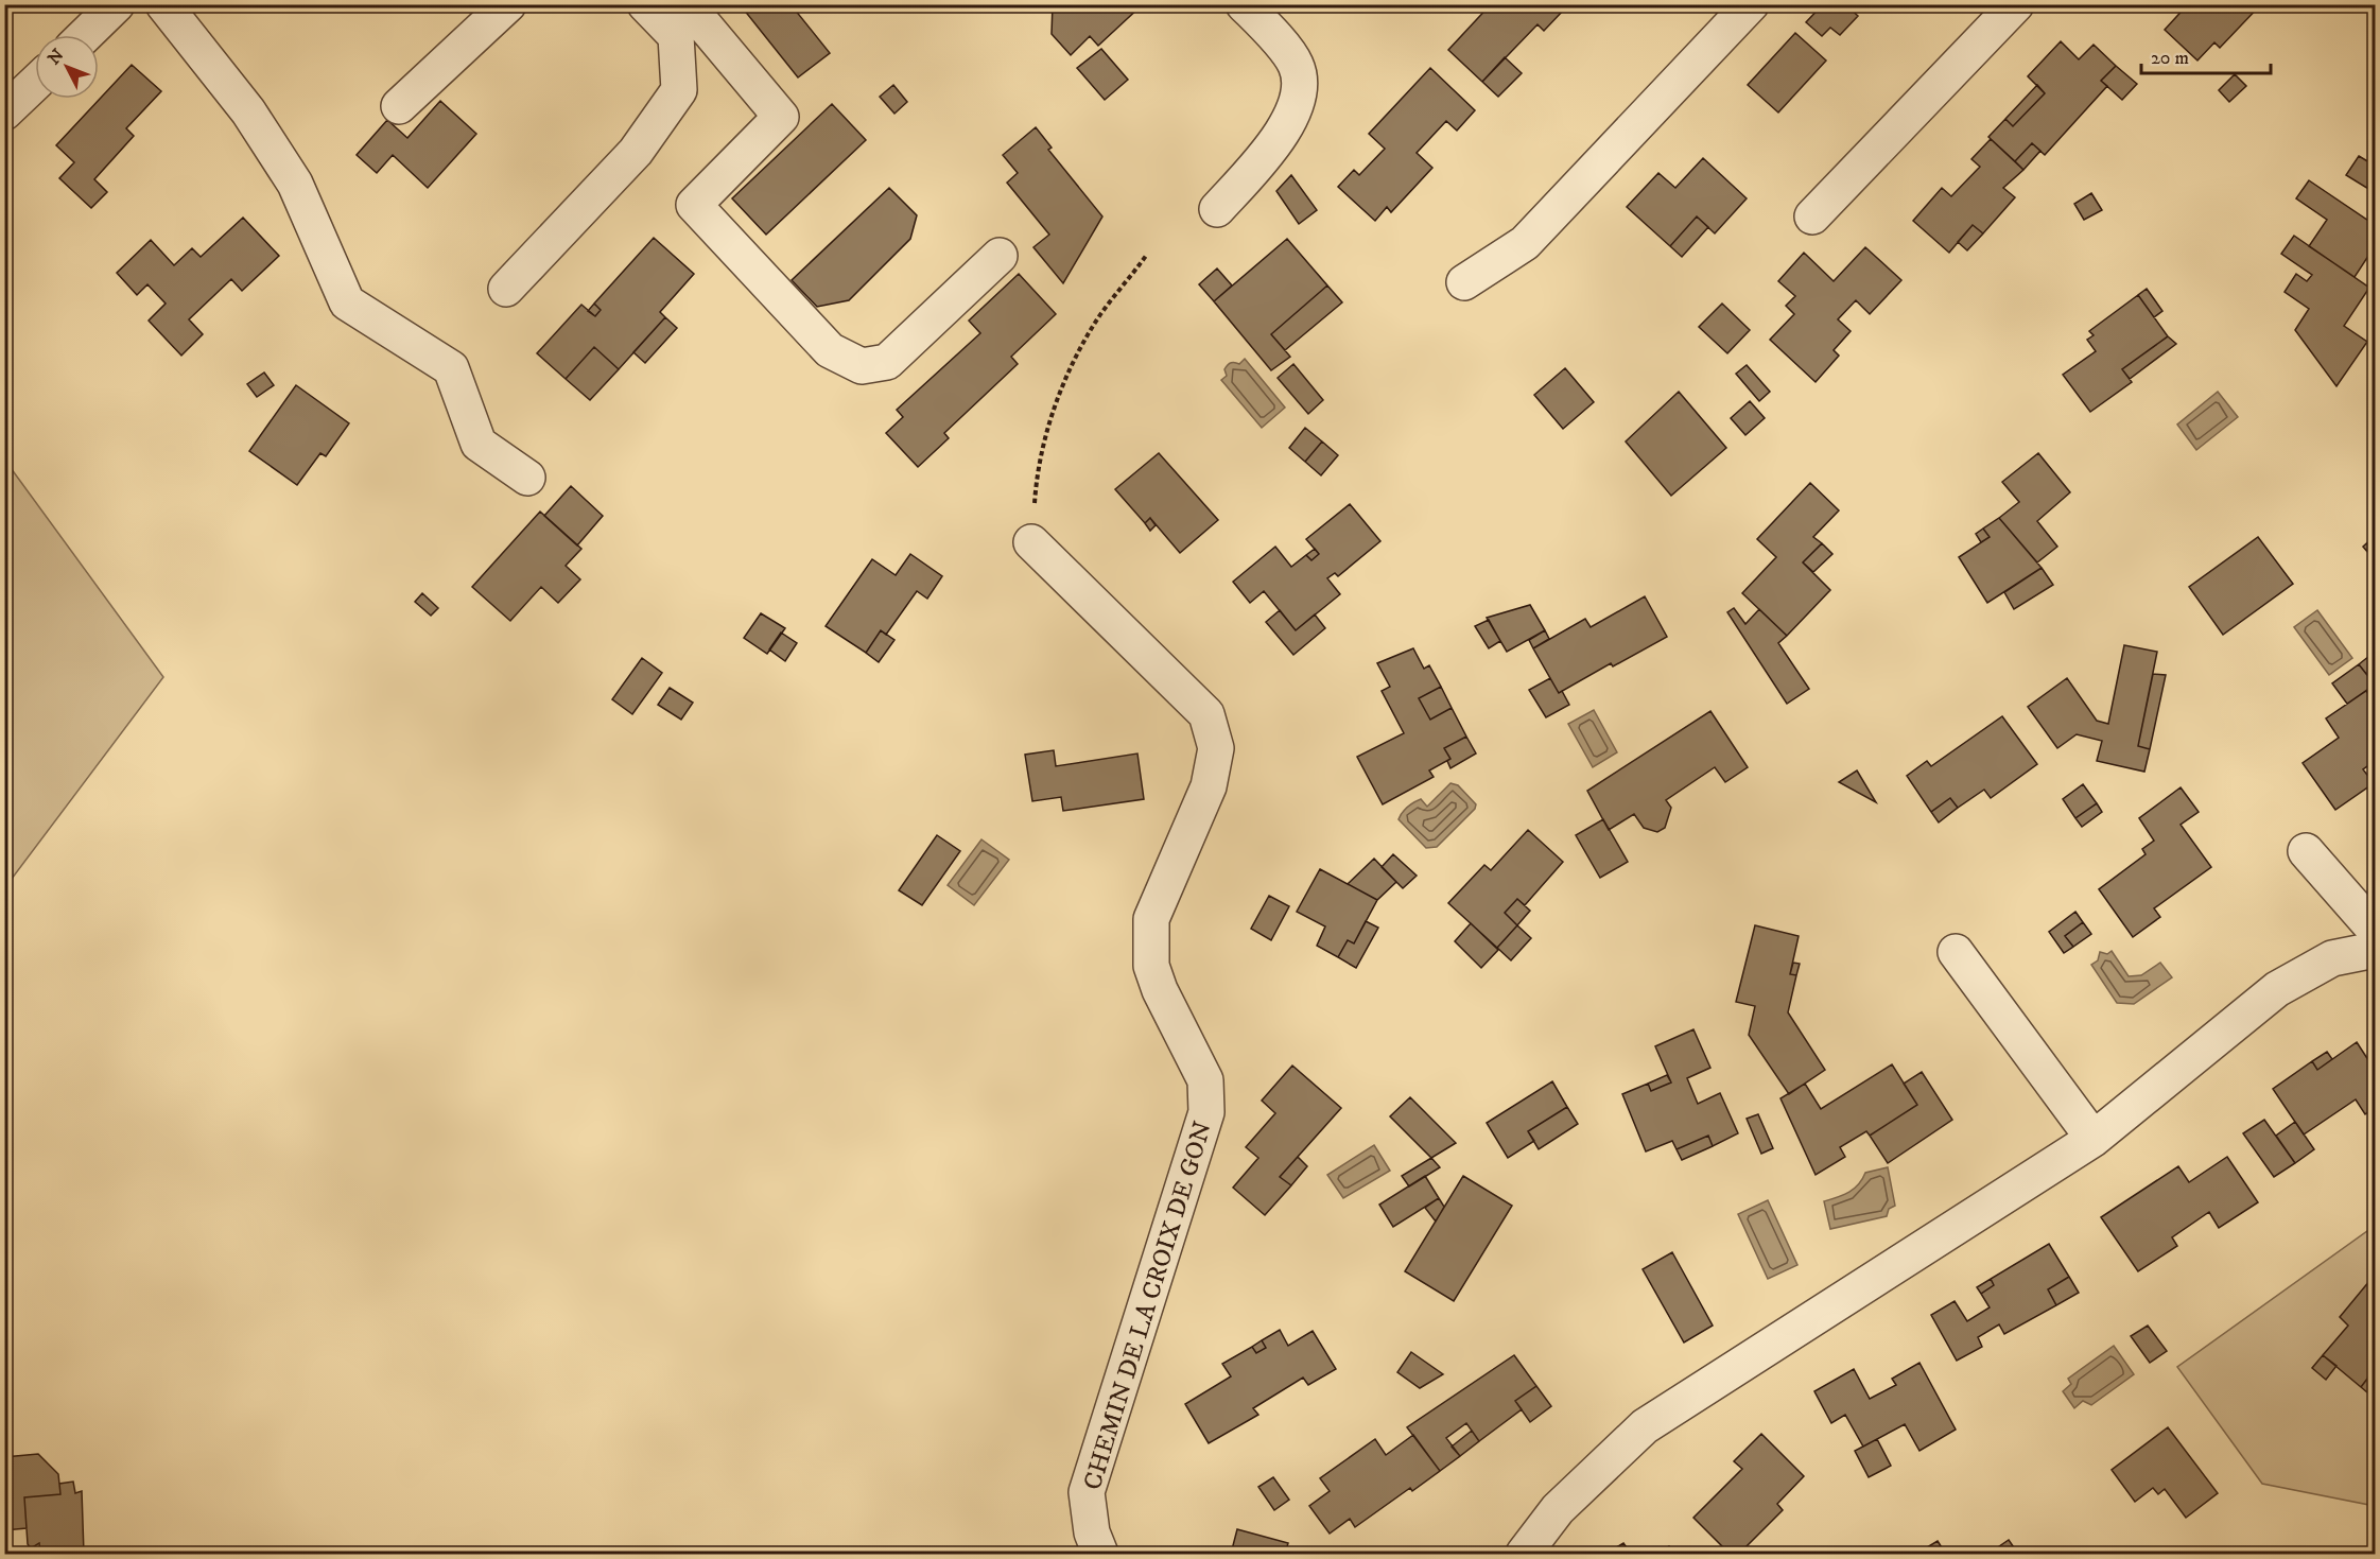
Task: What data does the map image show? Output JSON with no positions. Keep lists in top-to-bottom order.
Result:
{
  "streets": {
    "street": ["CHEMIN DE LA CROIX DE GON"]
  },
  "scale_bar": "20 m",
  "north": "top left"
}
